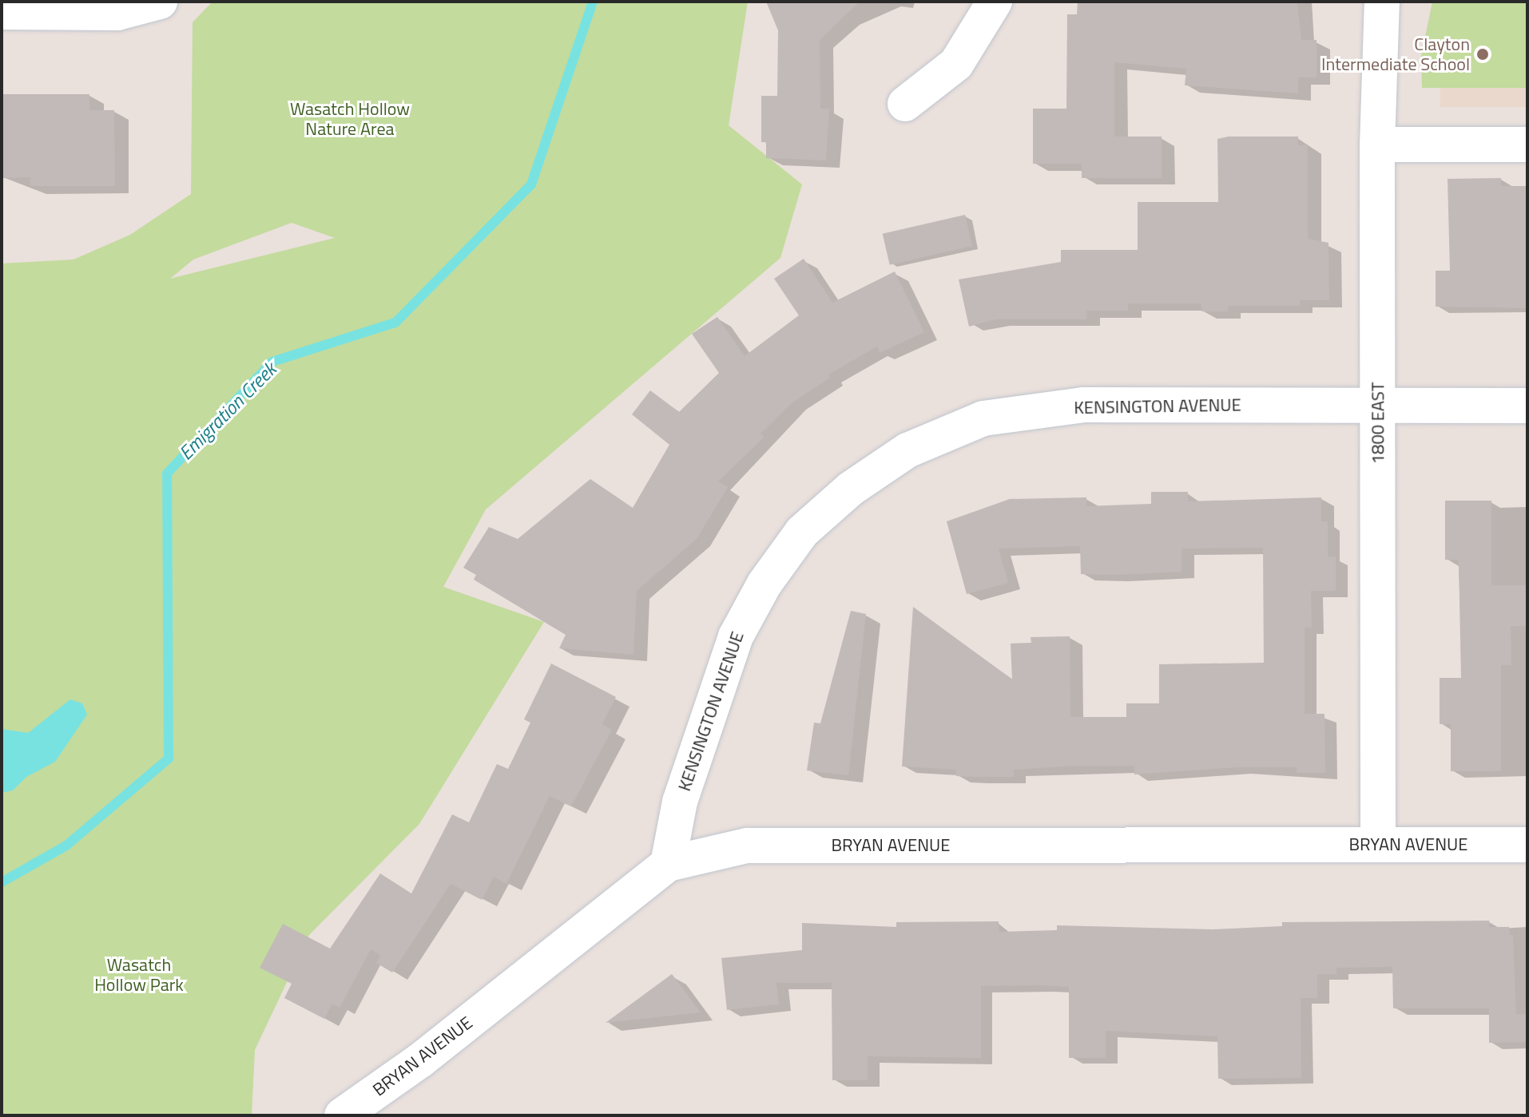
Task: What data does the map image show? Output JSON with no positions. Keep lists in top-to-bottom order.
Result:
{
  "streets": {
    "street": ["KENSINGTON AVENUE", "1800 EAST", "BRYAN AVENUE"]
  },
  "crossings": [
    ["KENSINGTON AVENUE", "1800 EAST"],
    ["KENSINGTON AVENUE", "BRYAN AVENUE"],
    ["1800 EAST", "BRYAN AVENUE"]
  ],
  "water": ["Emigration Creek"],
  "parks": ["Wasatch Hollow Nature Area", "Wasatch Hollow Park"],
  "places": ["Clayton Intermediate School"]
}
